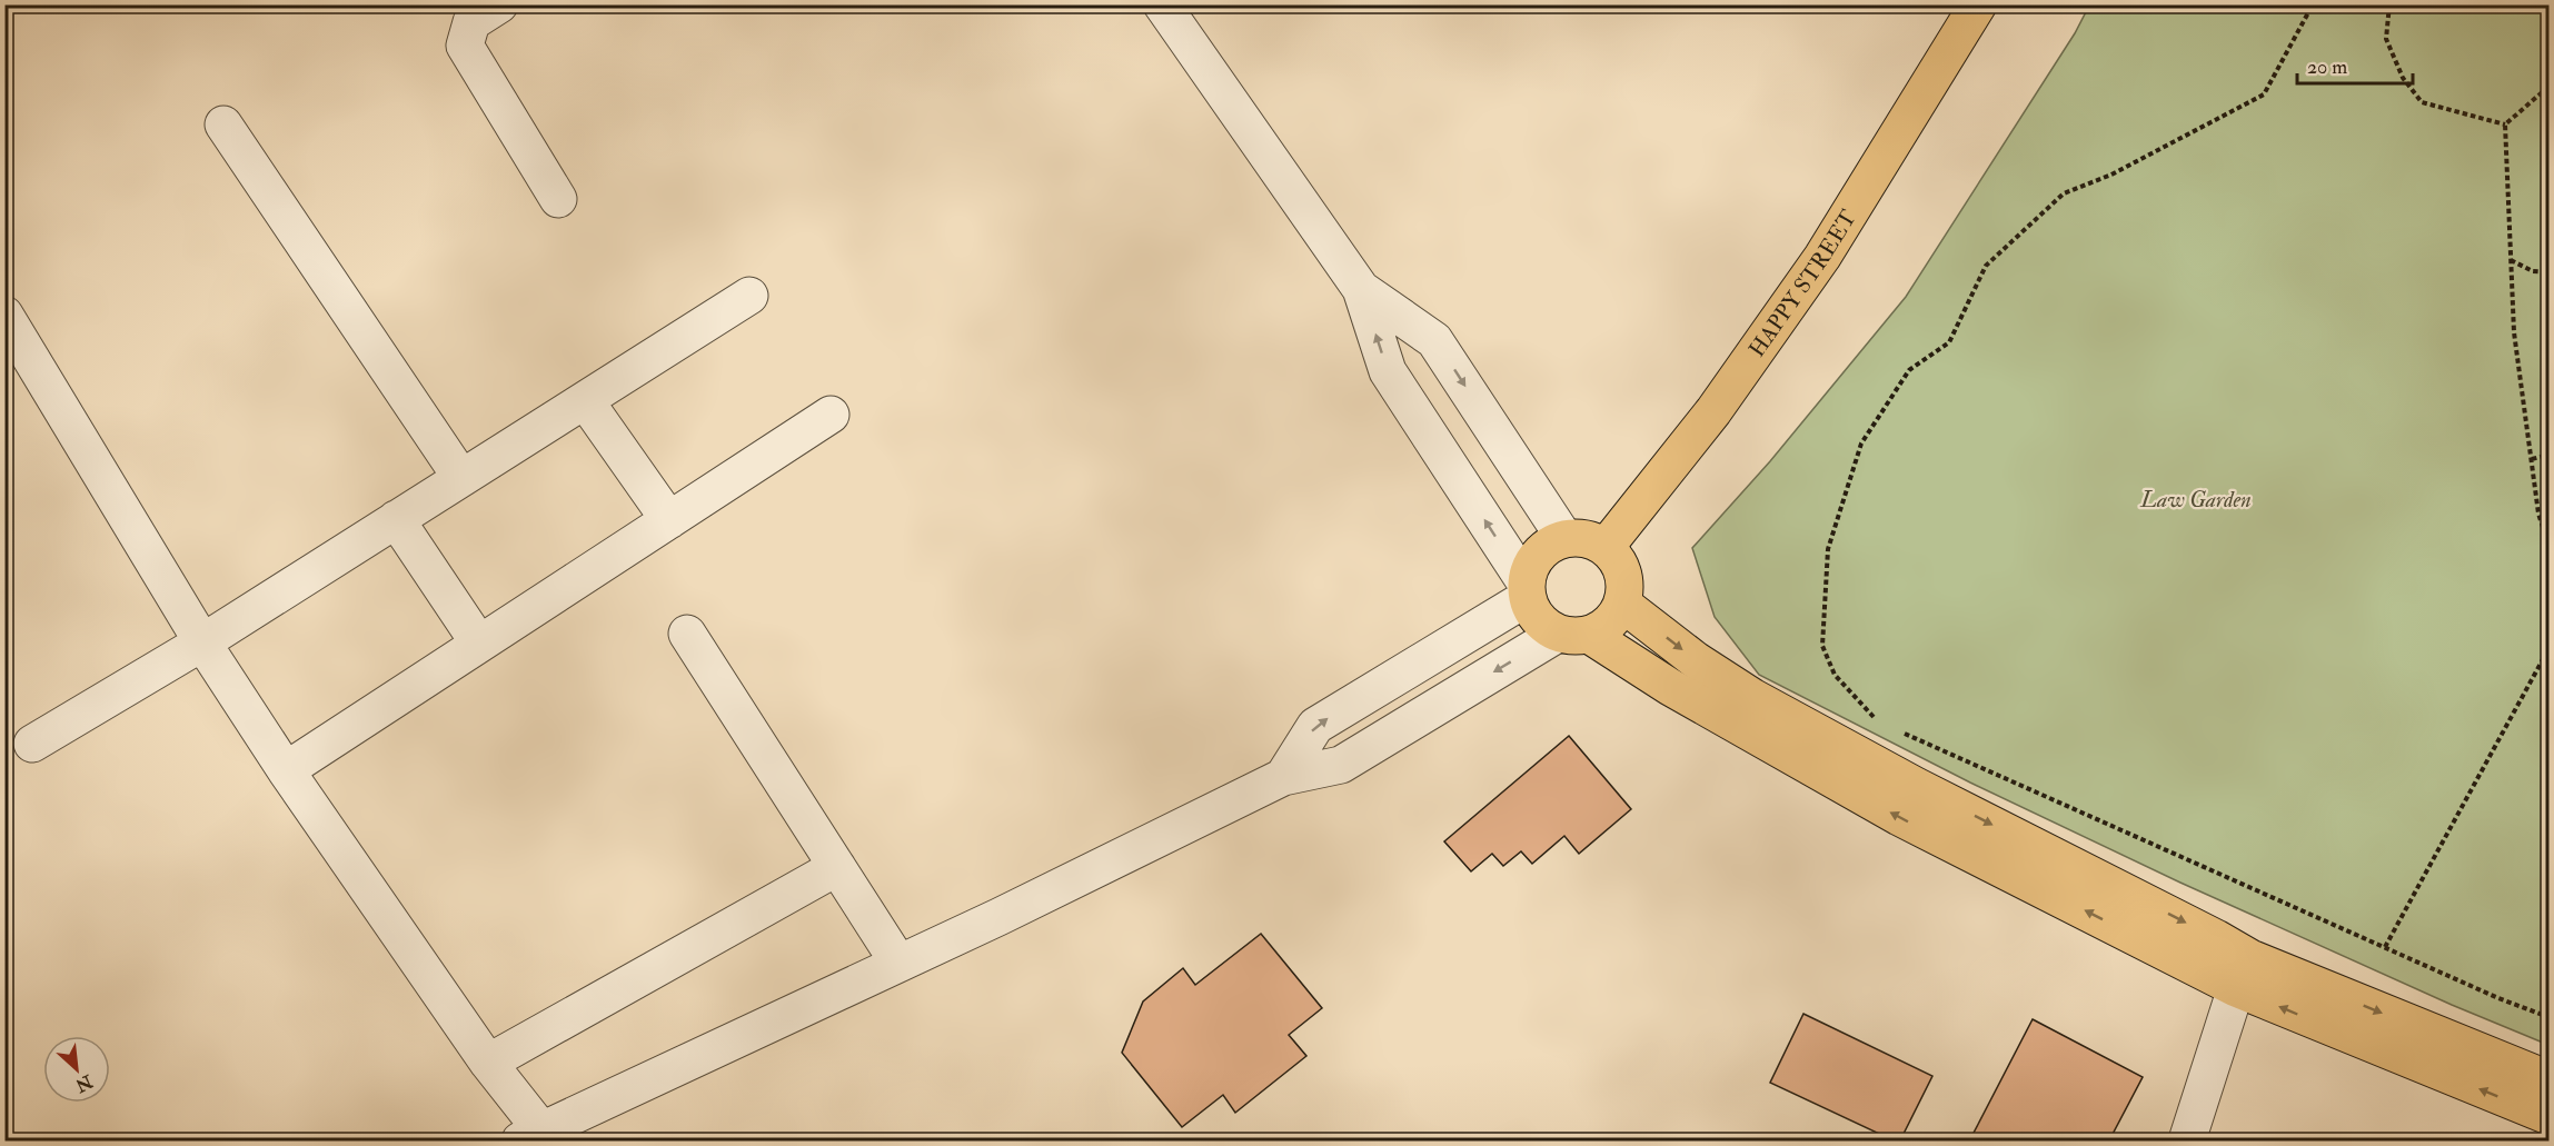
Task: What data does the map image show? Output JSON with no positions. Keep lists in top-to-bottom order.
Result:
{
  "streets": {
    "main road": ["HAPPY STREET"]
  },
  "parks": ["Law Garden"],
  "scale_bar": "20 m",
  "north": "bottom right"
}
